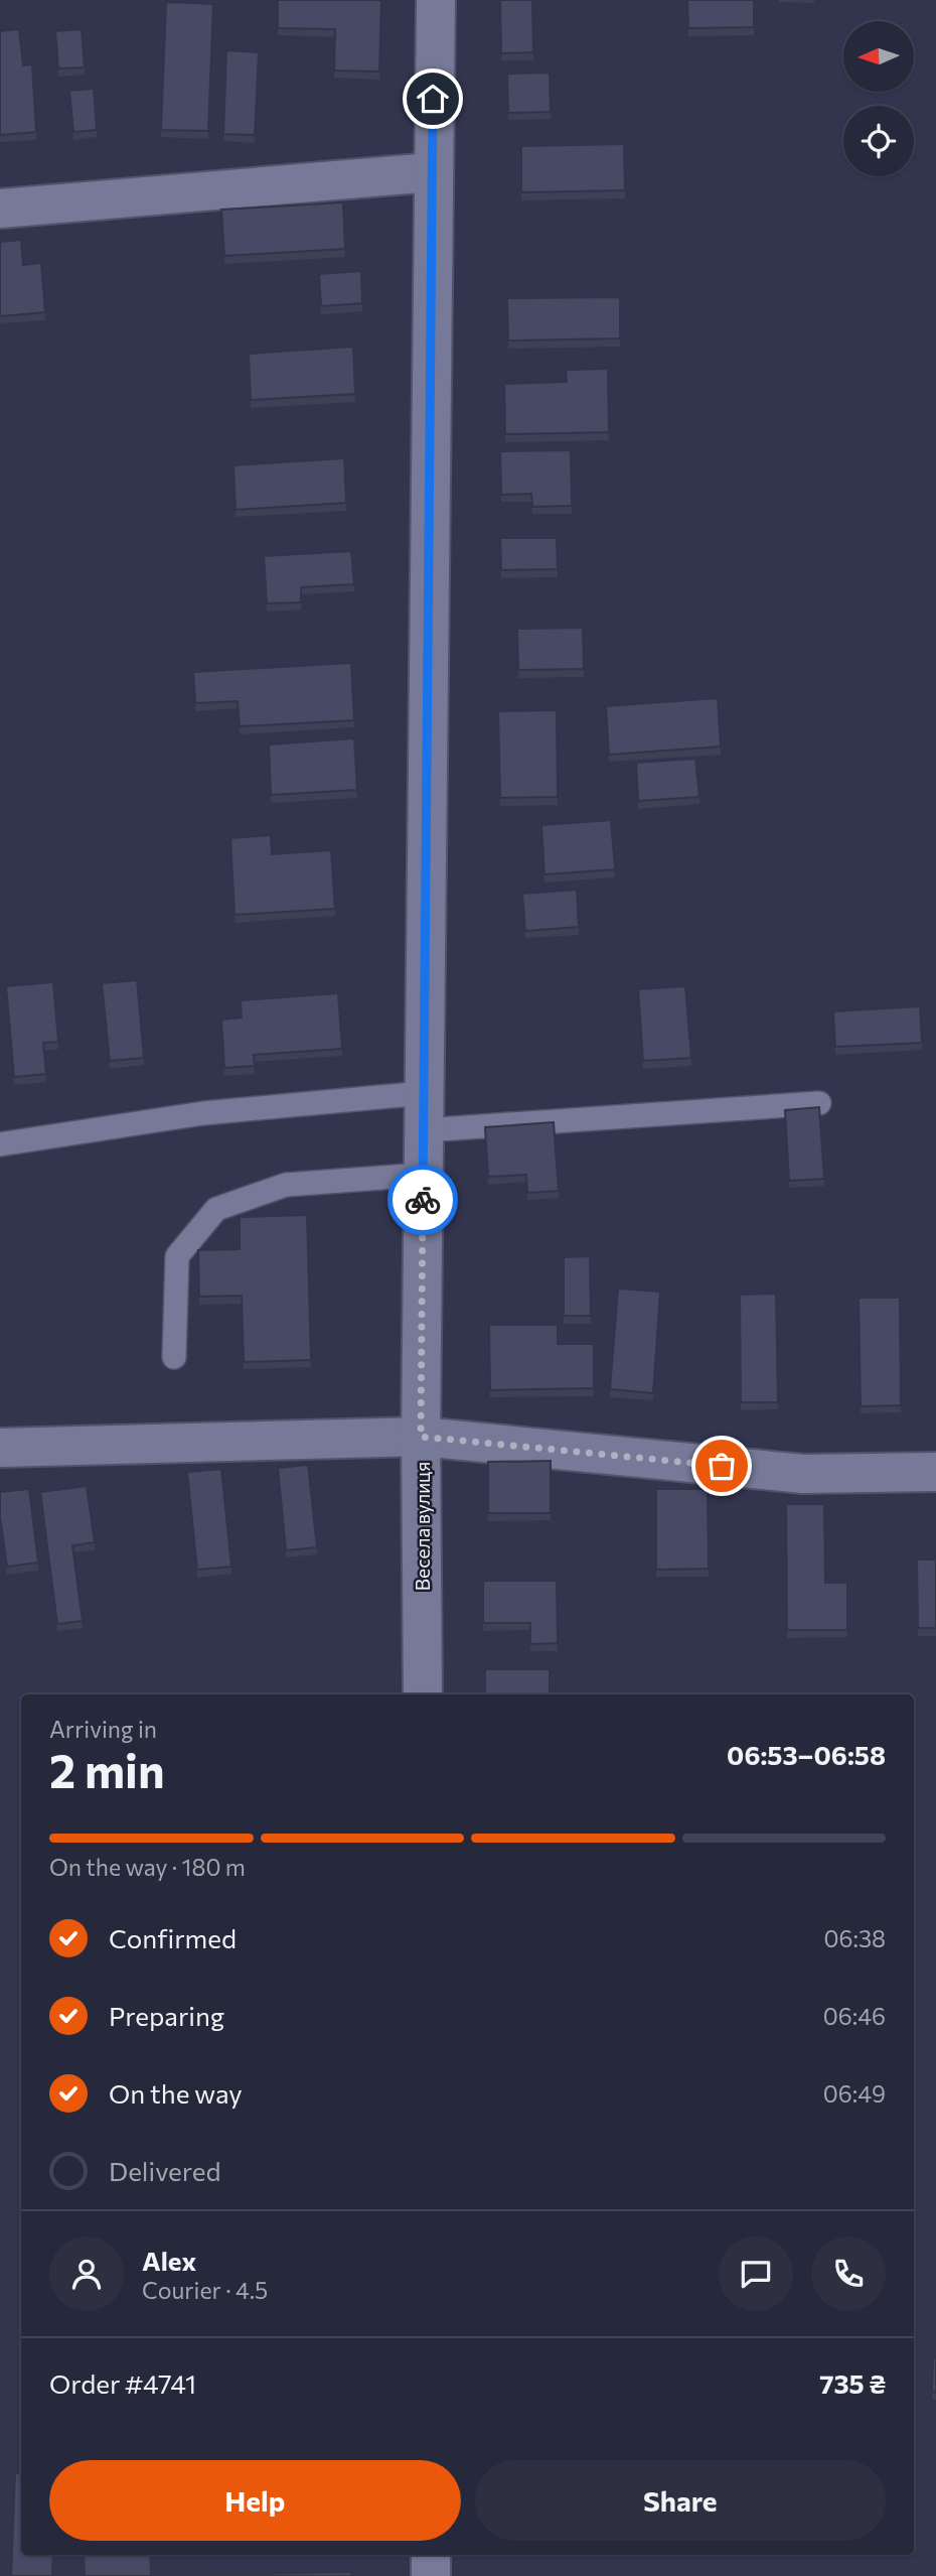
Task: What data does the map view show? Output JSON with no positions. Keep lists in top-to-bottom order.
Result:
{
  "streets": {
    "street": ["Весела вулиця"]
  },
  "north": "left",
  "page": {
    "heading": ["2 min", "Arriving in", "06:53–06:58"],
    "panel": [
      "Alex",
      "Courier · 4.5",
      "Order #4741",
      "735 ₴"
    ],
    "bar": "On the way · 180 m",
    "list": [
      ["Confirmed", "06:38"],
      ["Preparing", "06:46"],
      ["On the way", "06:49"],
      "Delivered"
    ],
    "buttons": ["Help", "Share"]
  }
}
